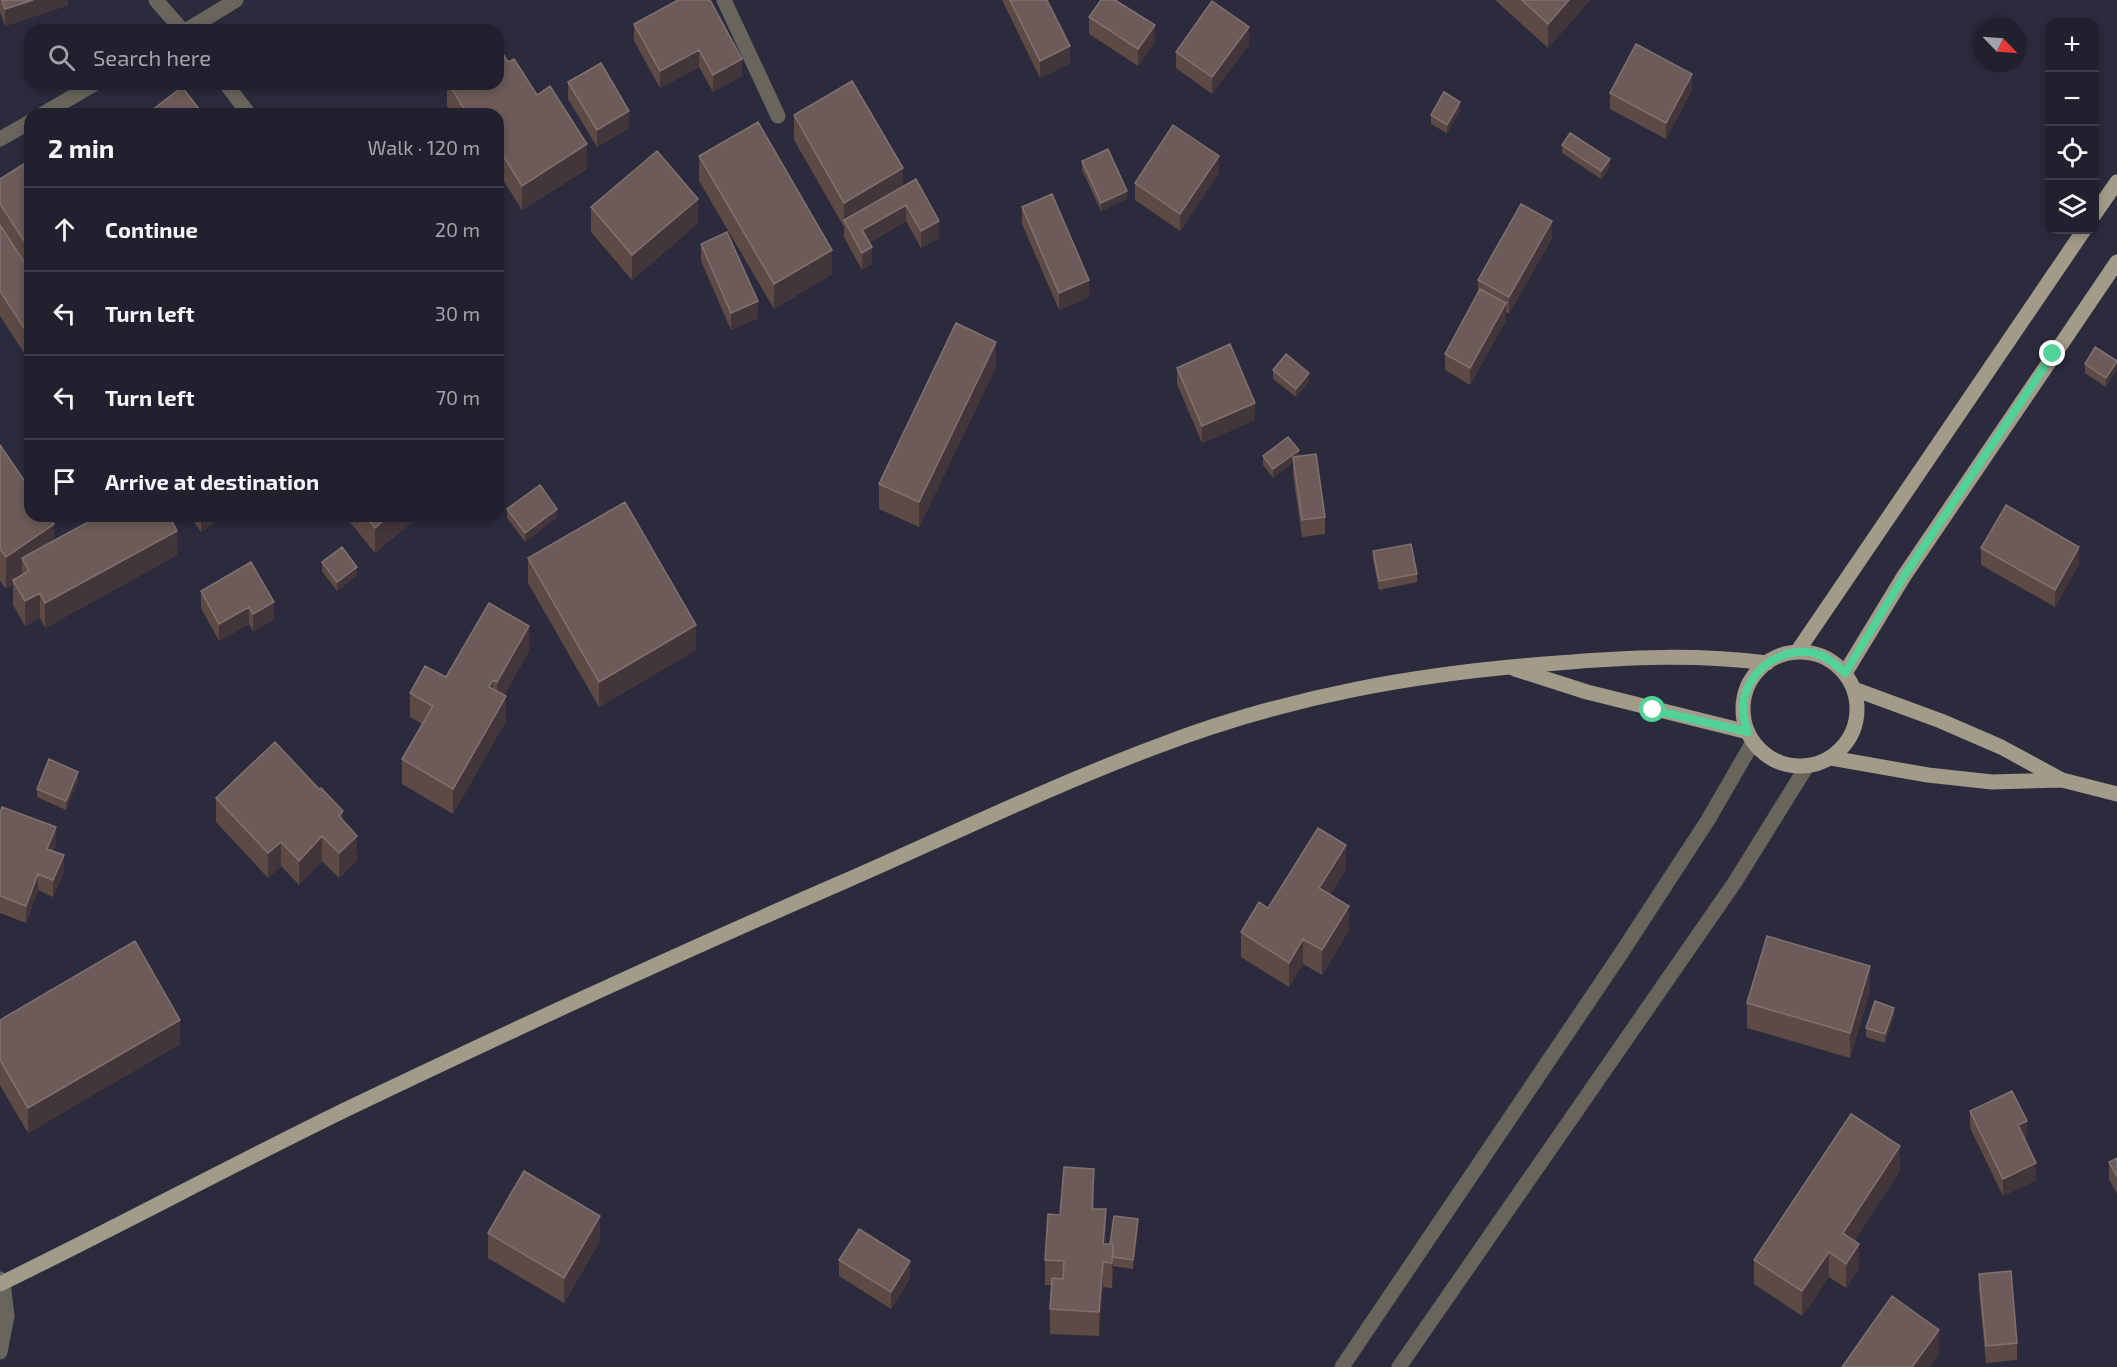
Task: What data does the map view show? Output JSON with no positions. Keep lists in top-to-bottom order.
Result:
{
  "north": "bottom right",
  "page": {
    "map_buttons": ["+", "−"],
    "search": "Search here",
    "heading": ["2 min", "Walk · 120 m"],
    "list": [
      ["Continue", "20 m"],
      ["Turn left", "30 m"],
      ["Turn left", "70 m"],
      "Arrive at destination"
    ]
  }
}
